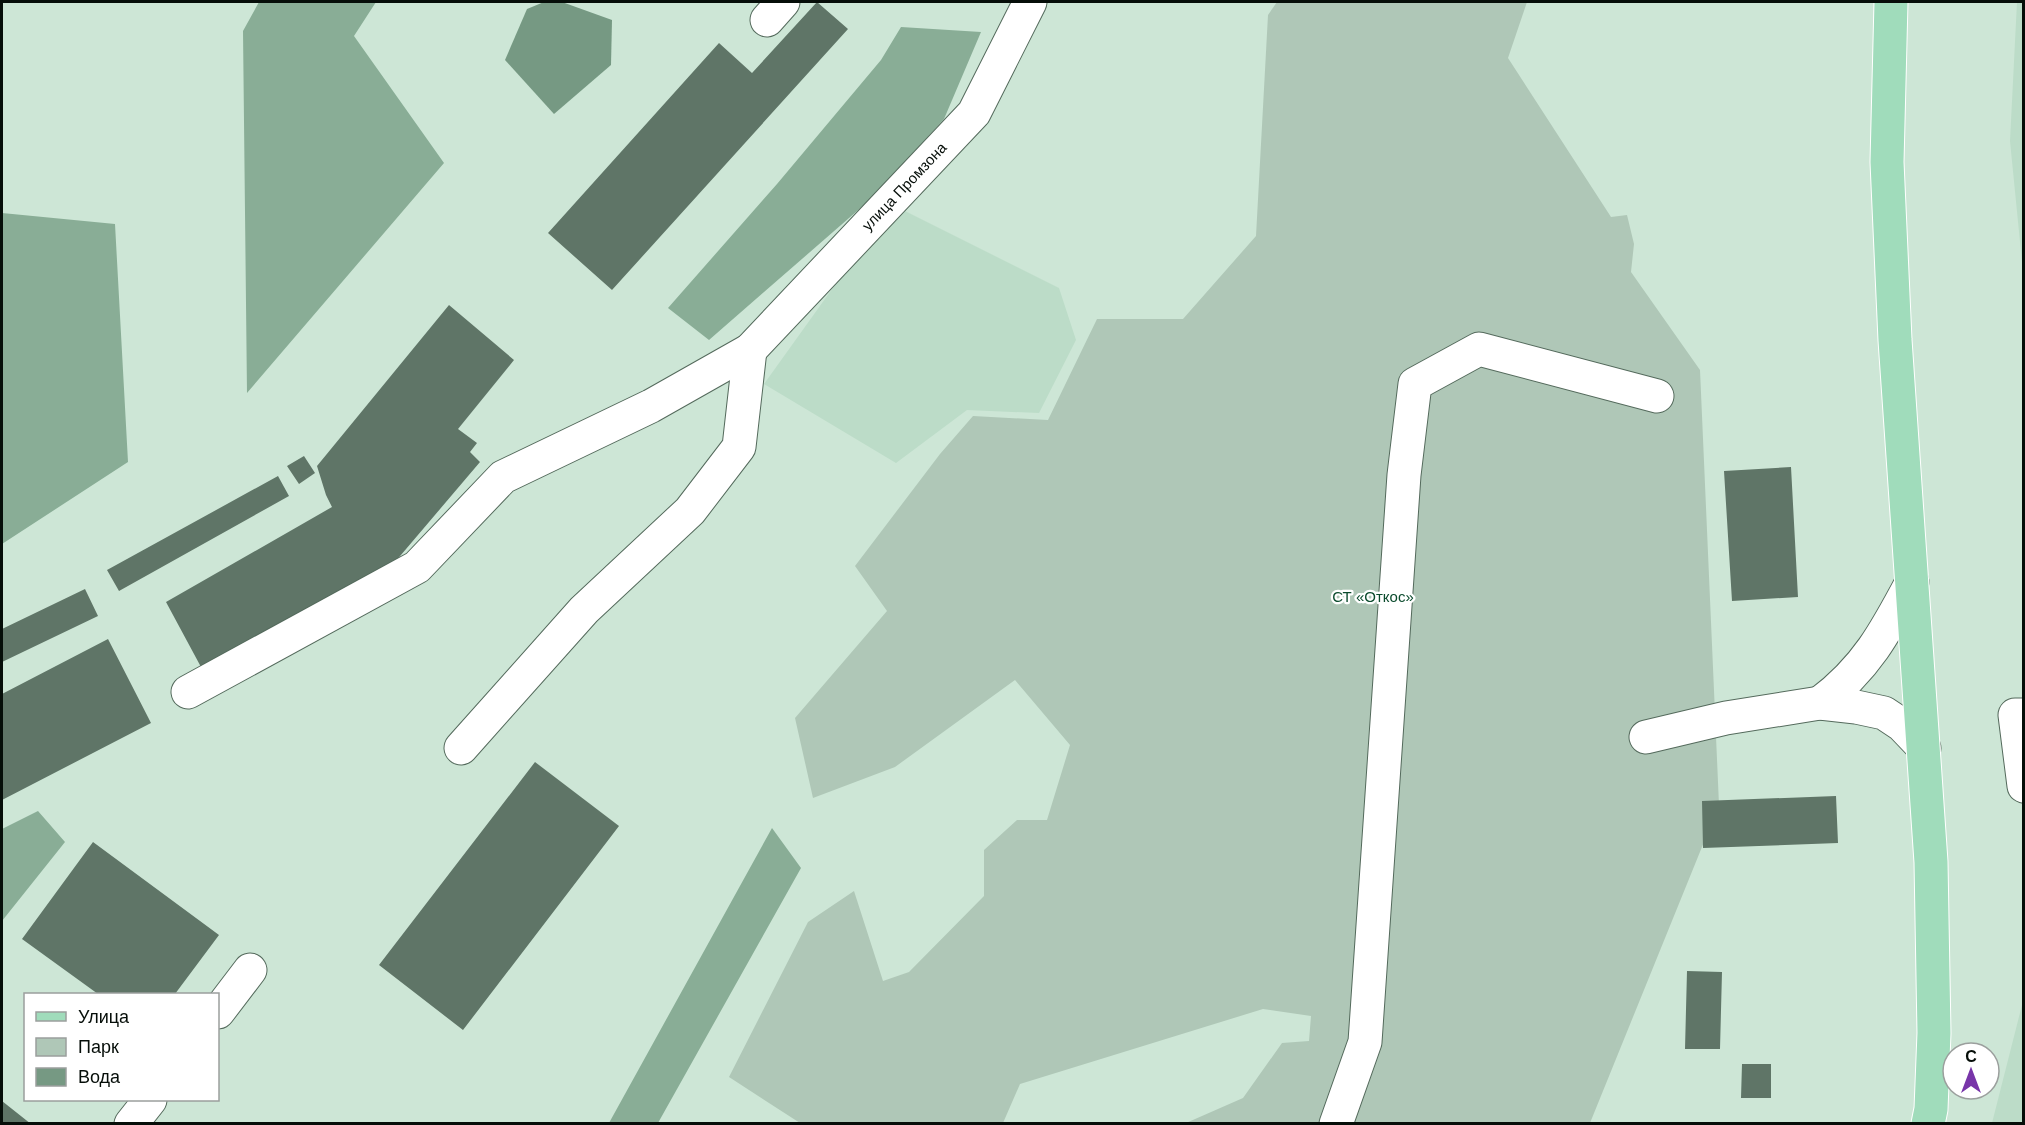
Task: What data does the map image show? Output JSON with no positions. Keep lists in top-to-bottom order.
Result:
{
  "streets": {
    "street": ["улица Промзона"]
  },
  "parks": ["СТ «Откос»"],
  "legend": ["Улица", "Парк", "Вода"],
  "north": "top"
}
